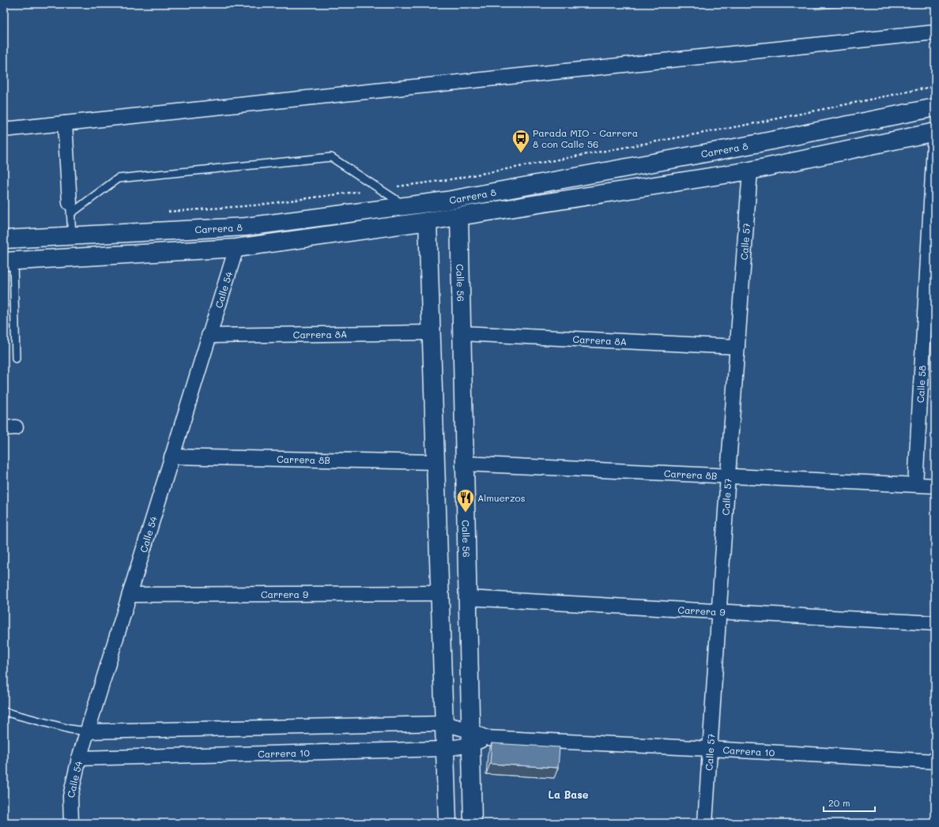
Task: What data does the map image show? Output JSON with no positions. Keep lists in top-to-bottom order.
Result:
{
  "streets": {
    "main road": ["Carrera 8", "Calle 56"],
    "street": [
      "Calle 57",
      "Calle 54",
      "Carrera 8A",
      "Calle 58",
      "Carrera 8B",
      "Carrera 9",
      "Carrera 10"
    ]
  },
  "crossings": [
    ["Carrera 8", "Calle 57"],
    ["Carrera 8", "Calle 56"],
    ["Carrera 8", "Calle 54"],
    ["Carrera 8", "Calle 58"],
    ["Calle 57", "Carrera 8A"],
    ["Calle 57", "Carrera 8B"],
    ["Calle 57", "Carrera 9"],
    ["Calle 57", "Carrera 10"],
    ["Calle 56", "Carrera 8A"],
    ["Calle 56", "Carrera 8B"],
    ["Calle 56", "Carrera 9"],
    ["Calle 56", "Carrera 10"],
    ["Calle 54", "Carrera 8A"],
    ["Calle 54", "Carrera 8B"],
    ["Calle 54", "Carrera 9"],
    ["Calle 54", "Carrera 10"],
    ["Calle 58", "Carrera 8B"]
  ],
  "districts": ["La Base"],
  "places": {
    "bus stop": ["Parada MIO - Carrera 8 con Calle 56"],
    "restaurant": ["Almuerzos"]
  },
  "scale_bar": "20 m"
}
